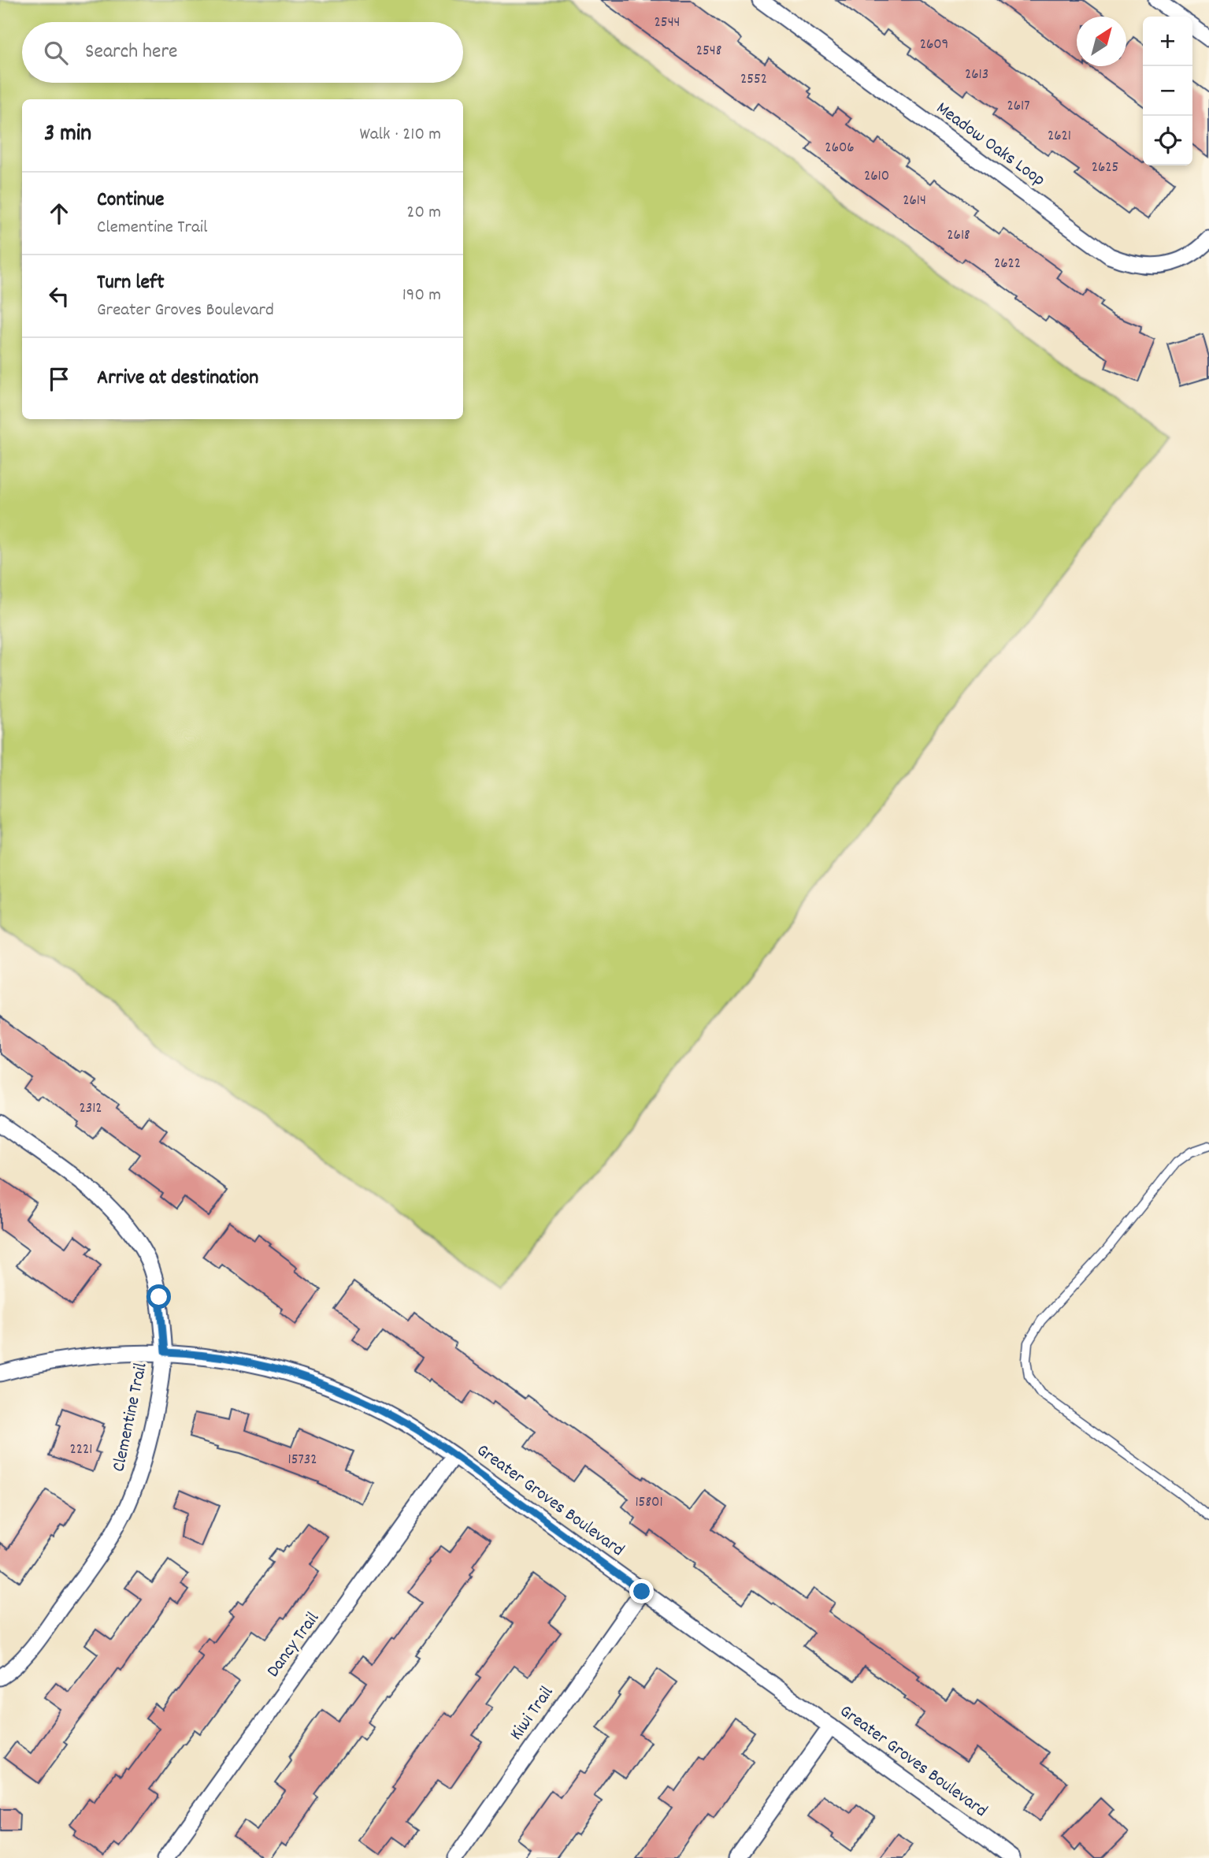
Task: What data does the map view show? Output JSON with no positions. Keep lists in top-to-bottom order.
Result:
{
  "streets": {
    "street": [
      "Meadow Oaks Loop",
      "Clementine Trail",
      "Greater Groves Boulevard",
      "Dancy Trail",
      "Kiwi Trail"
    ]
  },
  "crossings": [
    ["Clementine Trail", "Greater Groves Boulevard"],
    ["Greater Groves Boulevard", "Dancy Trail"],
    ["Greater Groves Boulevard", "Kiwi Trail"]
  ],
  "house_numbers": [
    "2544",
    "2609",
    "2548",
    "2613",
    "2552",
    "2617",
    "2621",
    "2606",
    "2625",
    "2610",
    "2614",
    "2618",
    "2622",
    "2312",
    "2221",
    "15732",
    "15801"
  ],
  "north": "top right",
  "page": {
    "map_buttons": ["+", "−"],
    "search": "Search here",
    "heading": ["3 min", "Walk · 210 m"],
    "list": [
      ["Continue", "Clementine Trail", "20 m"],
      ["Turn left", "Greater Groves Boulevard", "190 m"],
      "Arrive at destination"
    ]
  }
}
